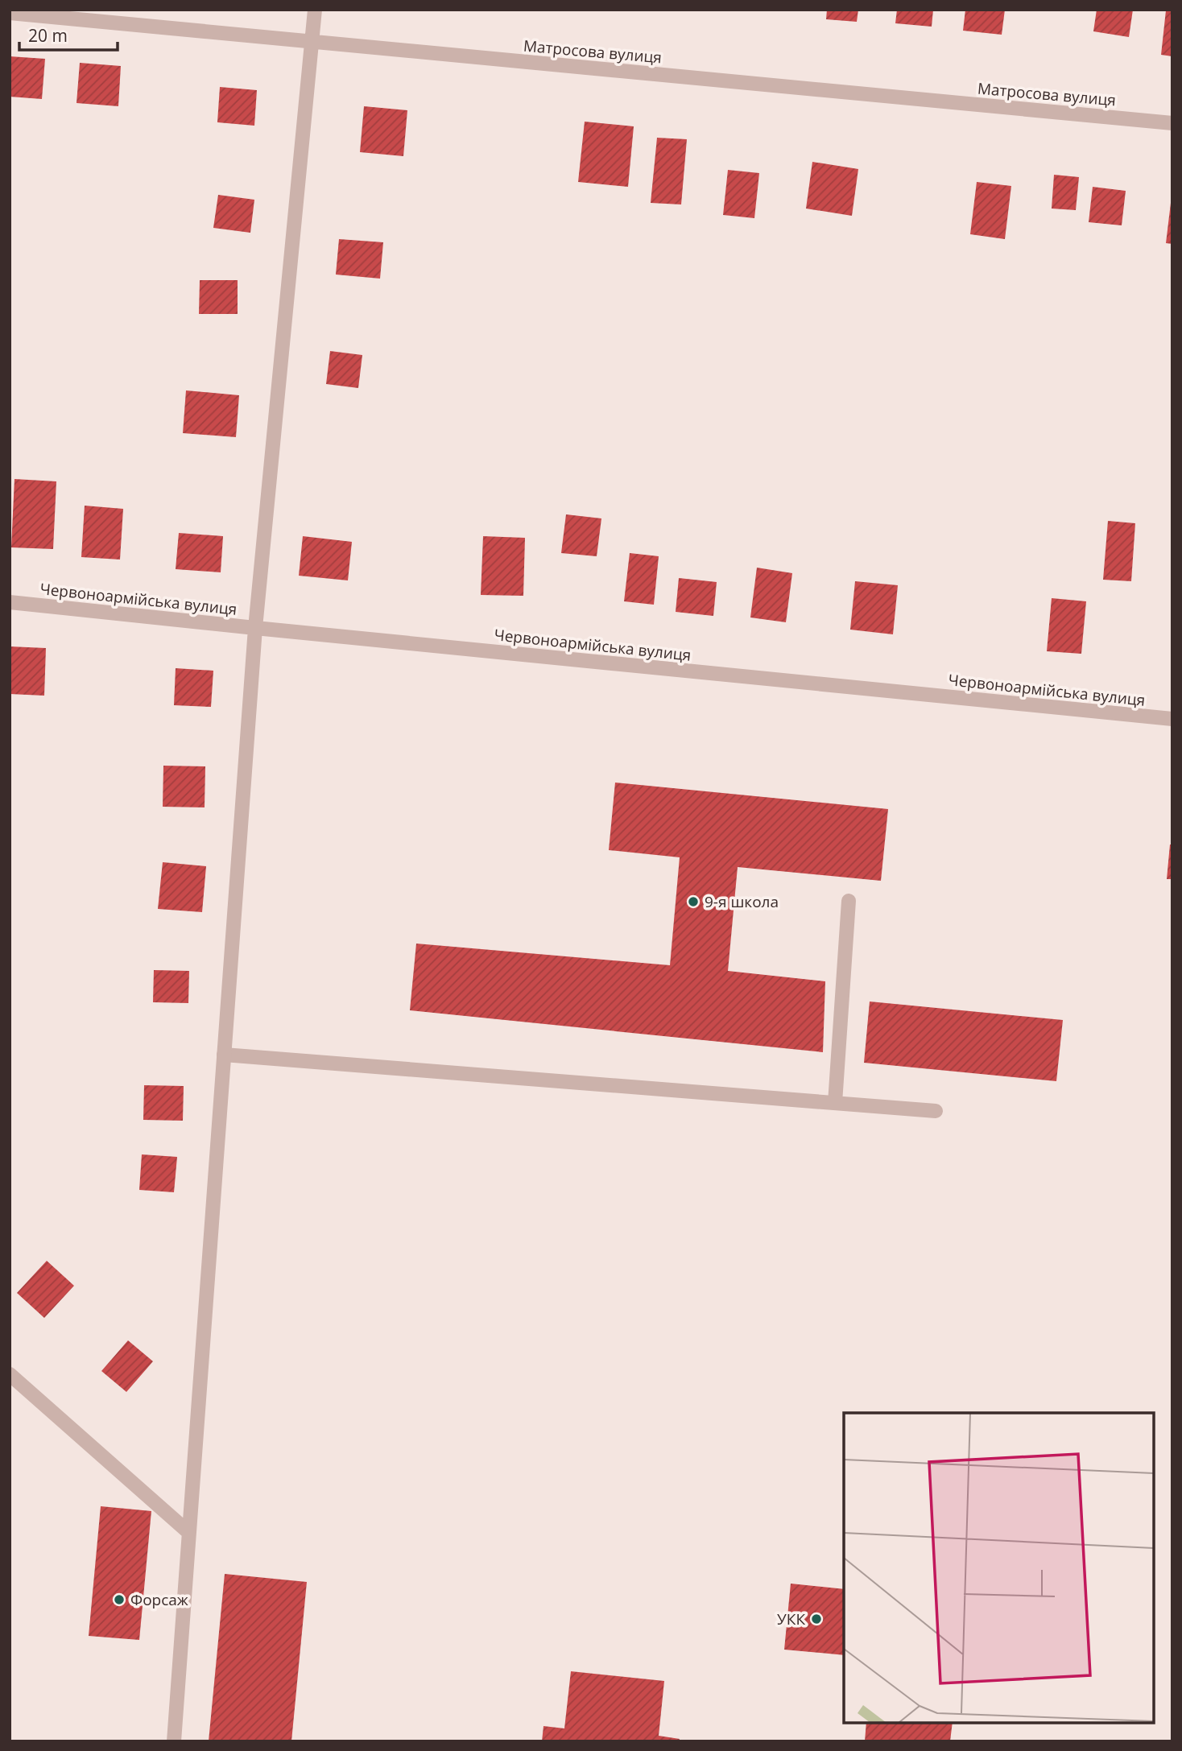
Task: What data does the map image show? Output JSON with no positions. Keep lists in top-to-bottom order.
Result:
{
  "streets": {
    "street": ["Матросова вулиця", "Червоноармійська вулиця"]
  },
  "places": ["9-я школа", "Форсаж", "УКК"],
  "scale_bar": "20 m"
}
